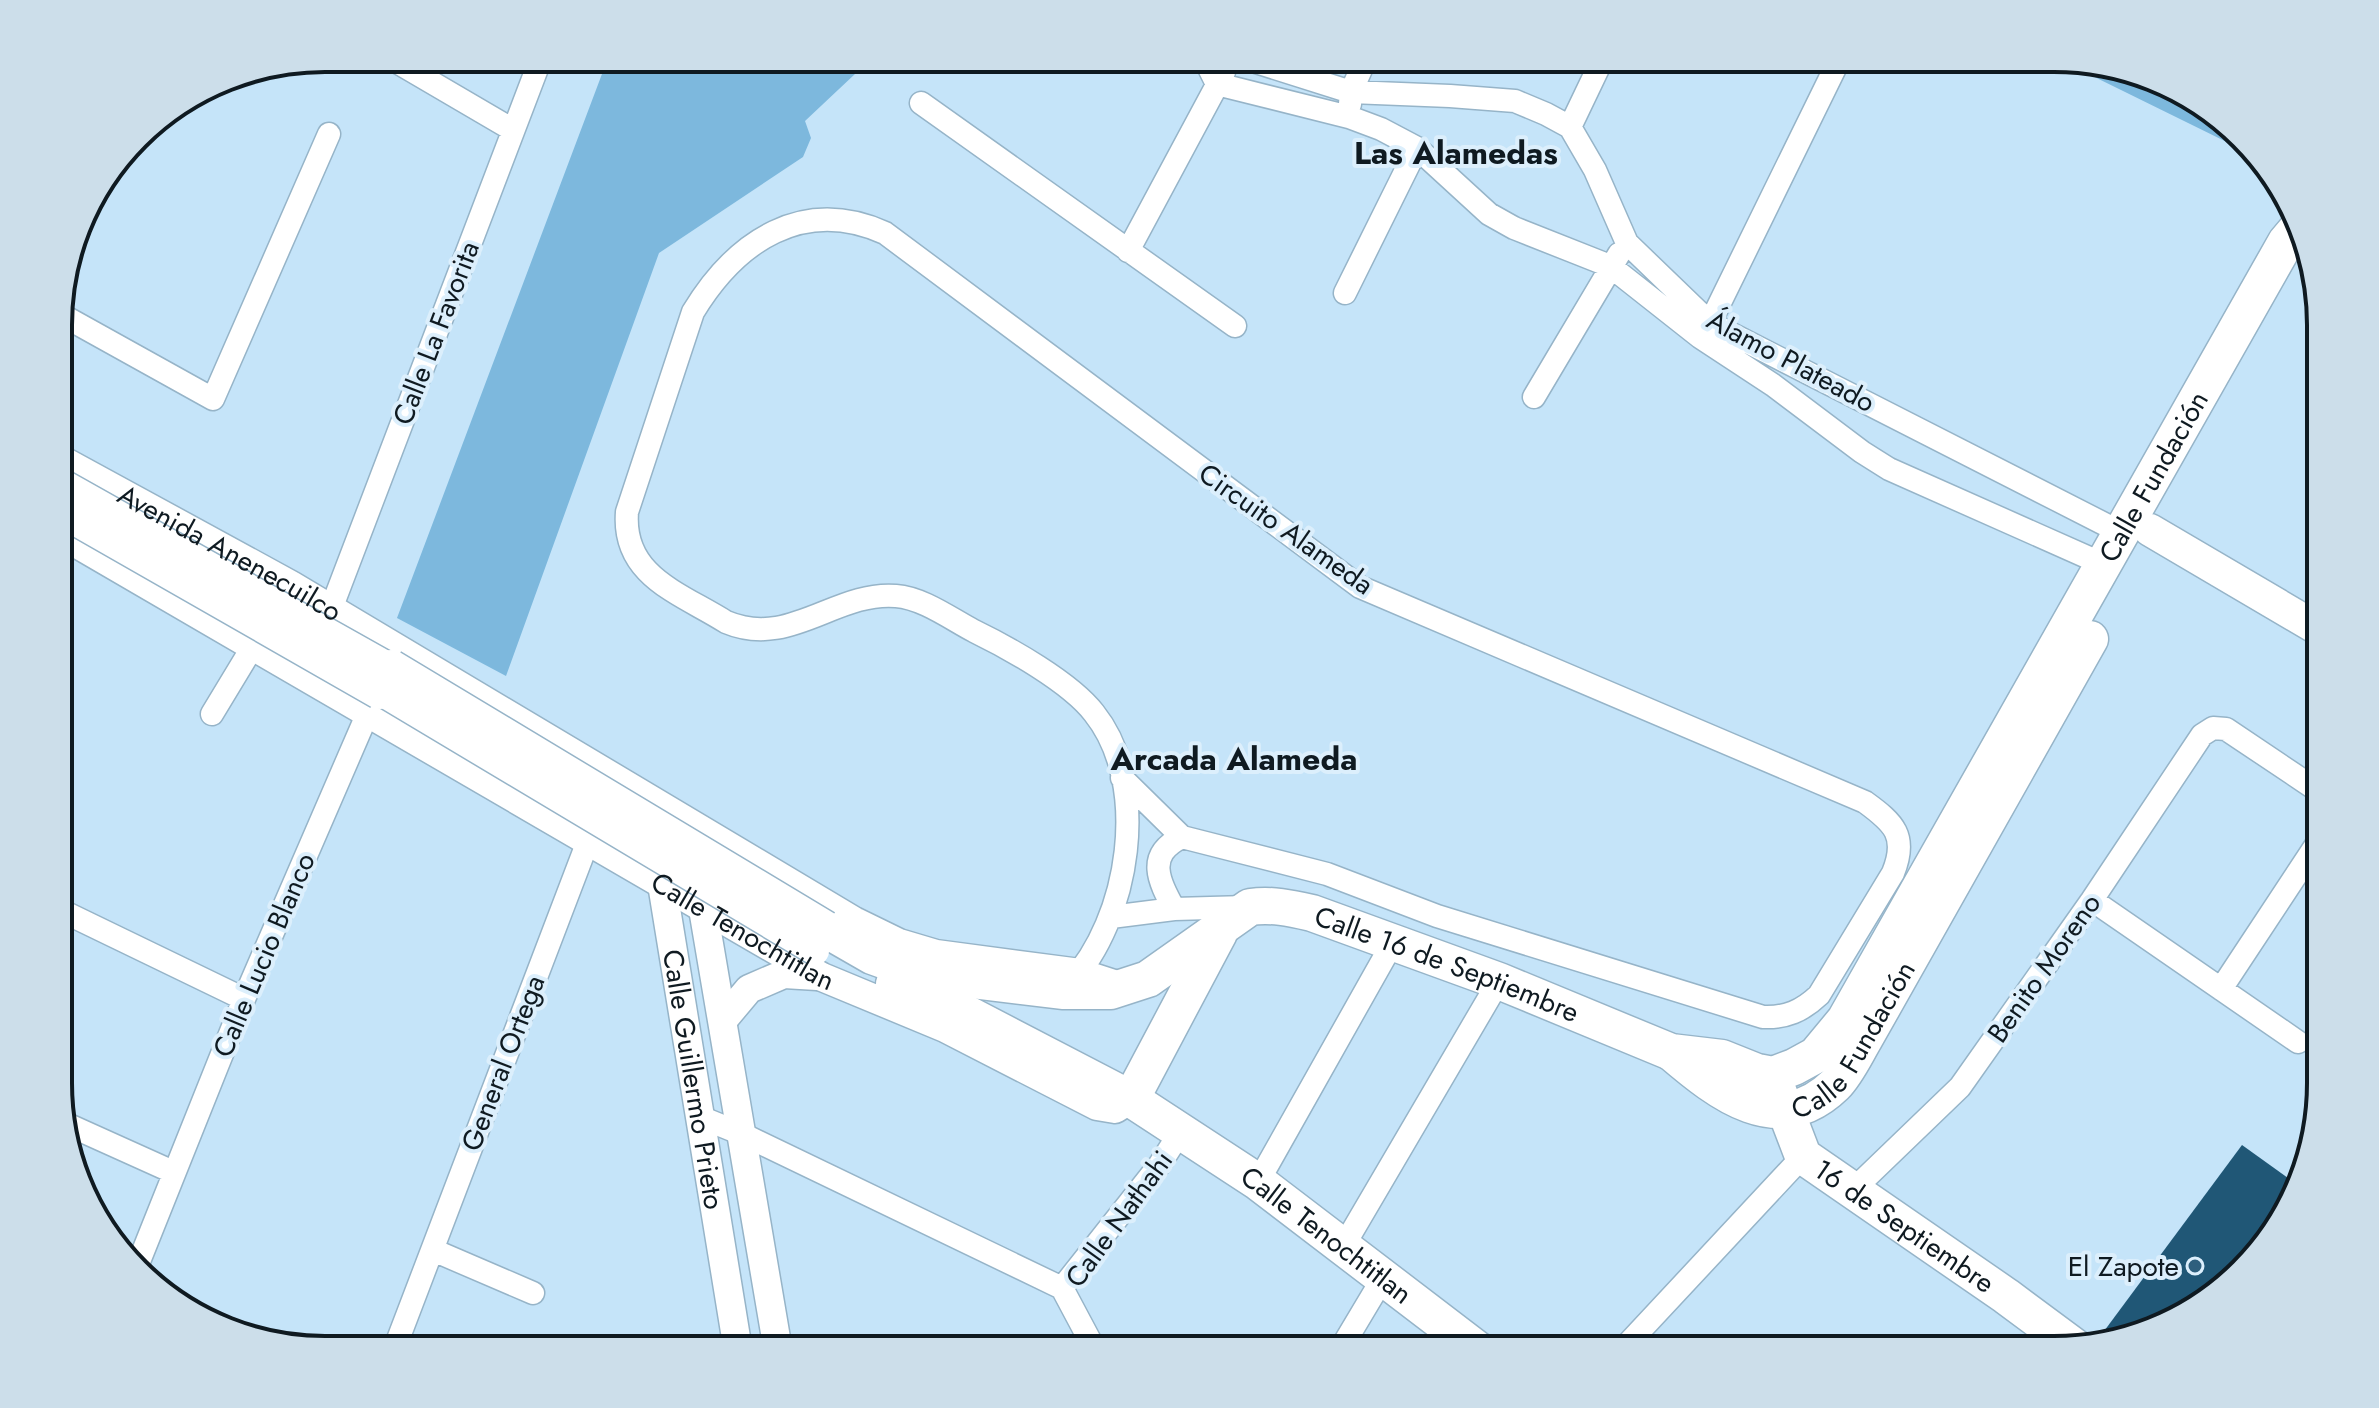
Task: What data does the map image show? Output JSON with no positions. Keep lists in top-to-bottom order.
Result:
{
  "streets": {
    "main road": [
      "Calle Fundación",
      "Avenida Anenecuilco",
      "Calle Tenochtitlan",
      "Calle 16 de Septiembre",
      "16 de Septiembre"
    ],
    "street": [
      "Calle La Favorita",
      "Álamo Plateado",
      "Circuito Alameda",
      "Calle Lucio Blanco",
      "Benito Moreno",
      "General Ortega",
      "Calle Guillermo Prieto",
      "Calle Nathahi"
    ]
  },
  "crossings": [
    ["Calle La Favorita", "Avenida Anenecuilco"],
    ["Álamo Plateado", "Calle Fundación"],
    ["Calle Fundación", "Calle 16 de Septiembre"],
    ["Calle Fundación", "16 de Septiembre"],
    ["Avenida Anenecuilco", "Calle Tenochtitlan"],
    ["Avenida Anenecuilco", "Calle Lucio Blanco"],
    ["Calle Tenochtitlan", "Calle Lucio Blanco"],
    ["Calle Tenochtitlan", "General Ortega"],
    ["Calle Tenochtitlan", "Calle Guillermo Prieto"],
    ["Calle Tenochtitlan", "Calle Nathahi"],
    ["Benito Moreno", "16 de Septiembre"]
  ],
  "districts": ["Las Alamedas", "Arcada Alameda"],
  "places": ["El Zapote"]
}
